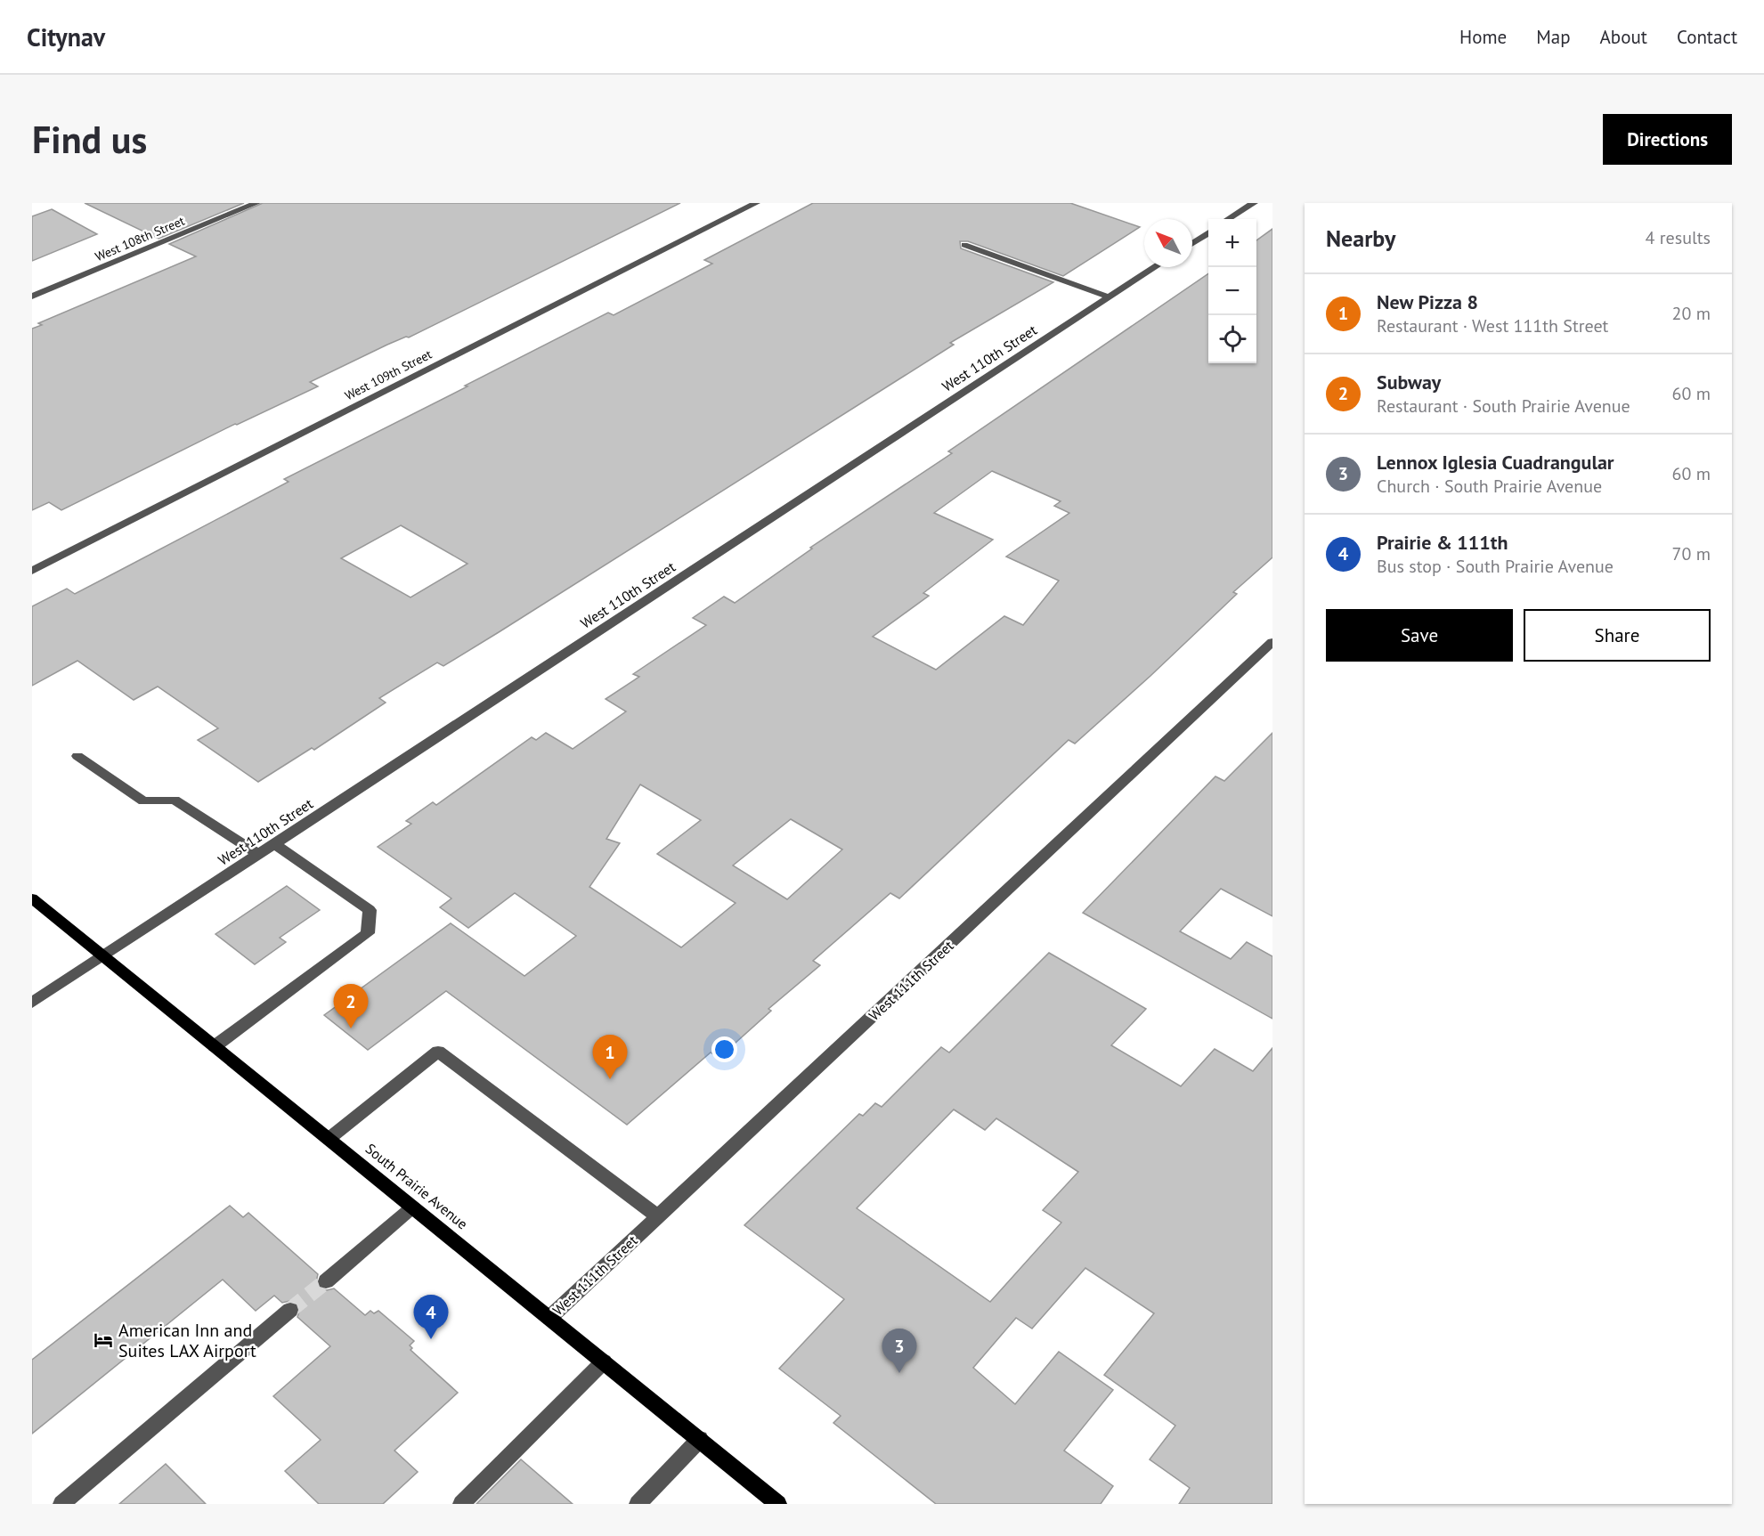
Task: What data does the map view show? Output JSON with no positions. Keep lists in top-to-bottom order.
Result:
{
  "streets": {
    "main road": ["South Prairie Avenue"],
    "street": [
      "West 108th Street",
      "West 110th Street",
      "West 109th Street",
      "West 111th Street"
    ]
  },
  "crossings": [
    ["West 110th Street", "South Prairie Avenue"],
    ["West 111th Street", "South Prairie Avenue"]
  ],
  "places": {
    "hotel": ["American Inn and Suites LAX Airport"]
  },
  "north": "top left",
  "page": {
    "header": "Citynav",
    "nav": [
      "Home",
      "Map",
      "About",
      "Contact"
    ],
    "buttons": [
      "Directions",
      ["Save", "Share"]
    ],
    "title": "Find us",
    "heading": ["Nearby", "4 results"],
    "map_buttons": ["+", "−"],
    "list": [
      {
        "mark": "1",
        "name": "New Pizza 8",
        "note": "Restaurant · West 111th Street",
        "value": "20 m"
      },
      {
        "mark": "2",
        "name": "Subway",
        "note": "Restaurant · South Prairie Avenue",
        "value": "60 m"
      },
      {
        "mark": "3",
        "name": "Lennox Iglesia Cuadrangular",
        "note": "Church · South Prairie Avenue",
        "value": "60 m"
      },
      {
        "mark": "4",
        "name": "Prairie & 111th",
        "note": "Bus stop · South Prairie Avenue",
        "value": "70 m"
      }
    ],
    "pins": [
      "2",
      "1",
      "4",
      "3"
    ]
  }
}
